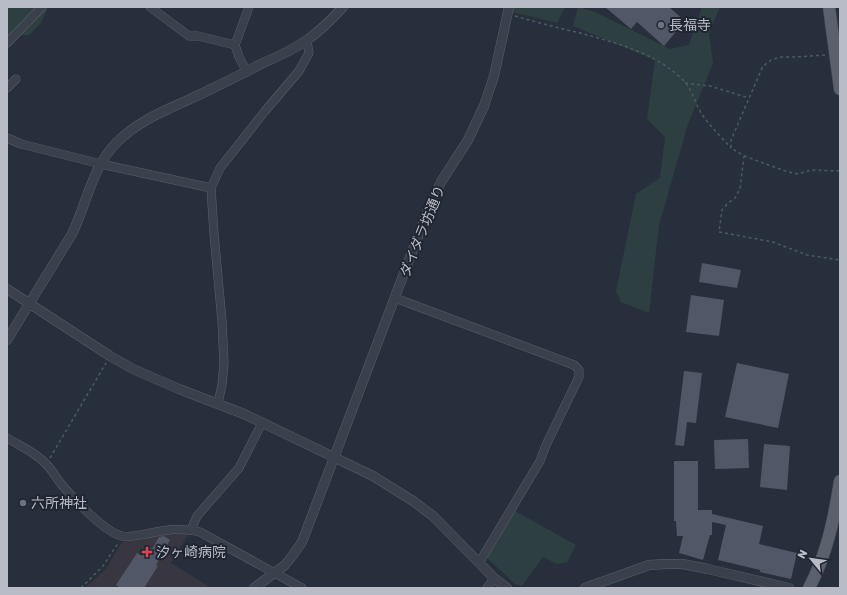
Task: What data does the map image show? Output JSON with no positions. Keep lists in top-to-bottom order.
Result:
{
  "streets": {
    "street": ["ダイダラ坊通り"]
  },
  "places": {
    "other": ["長福寺", "六所神社"],
    "health": ["汐ヶ崎病院"]
  },
  "north": "top left"
}
